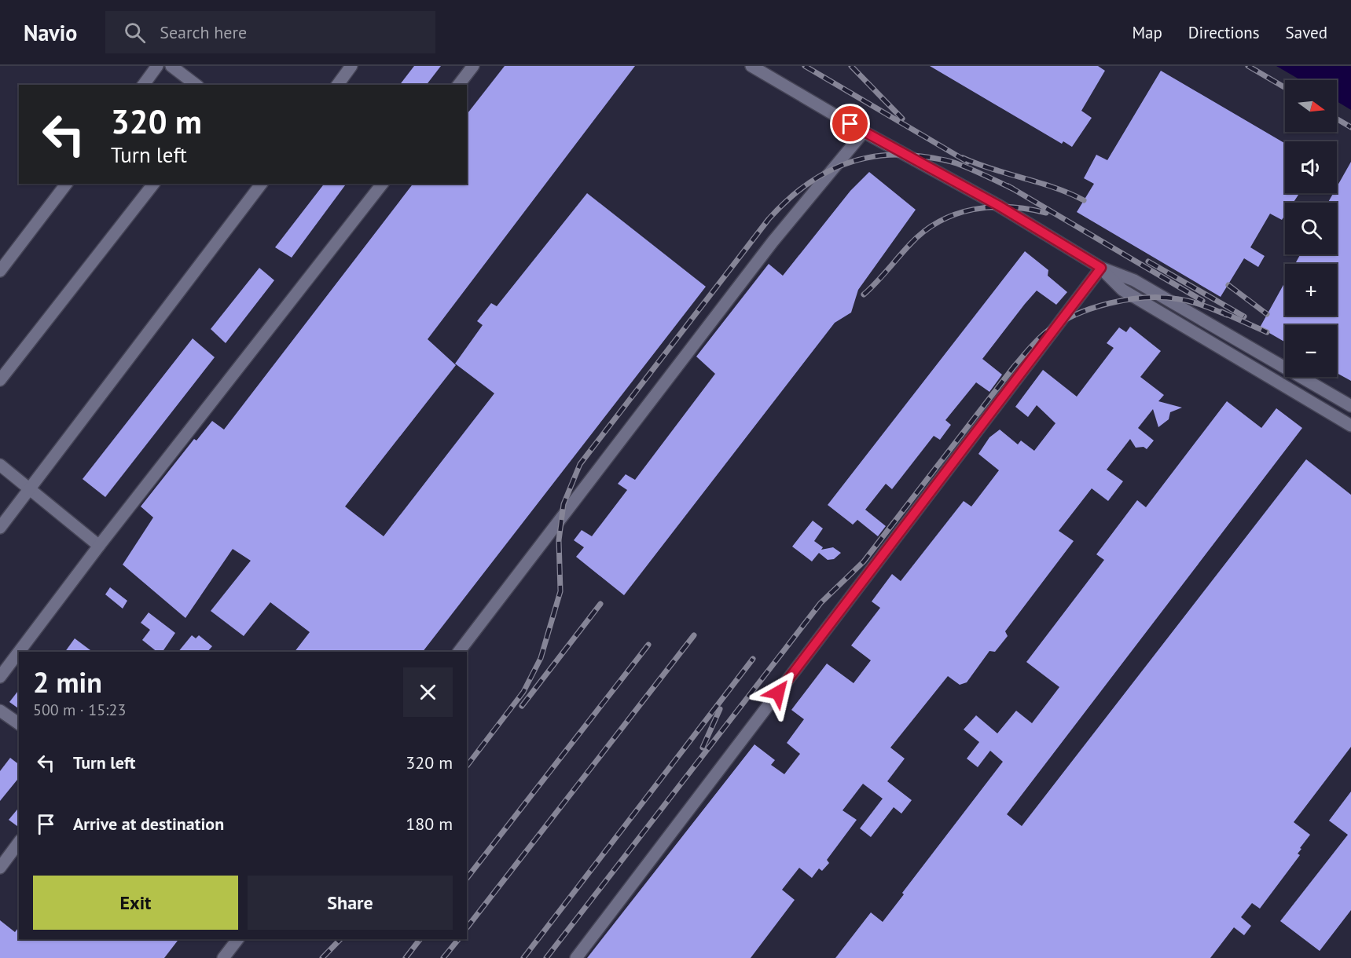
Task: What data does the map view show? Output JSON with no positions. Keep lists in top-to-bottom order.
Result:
{
  "north": "right",
  "page": {
    "header": "Navio",
    "search": "Search here",
    "nav": ["Map", "Directions", "Saved"],
    "map_buttons": ["+", "−"],
    "turn": ["320 m", "Turn left"],
    "heading": ["2 min", "500 m · 15:23"],
    "list": [
      {
        "name": "Turn left",
        "value": "320 m"
      },
      {
        "name": "Arrive at destination",
        "value": "180 m"
      }
    ],
    "buttons": ["Exit", "Share"]
  }
}
